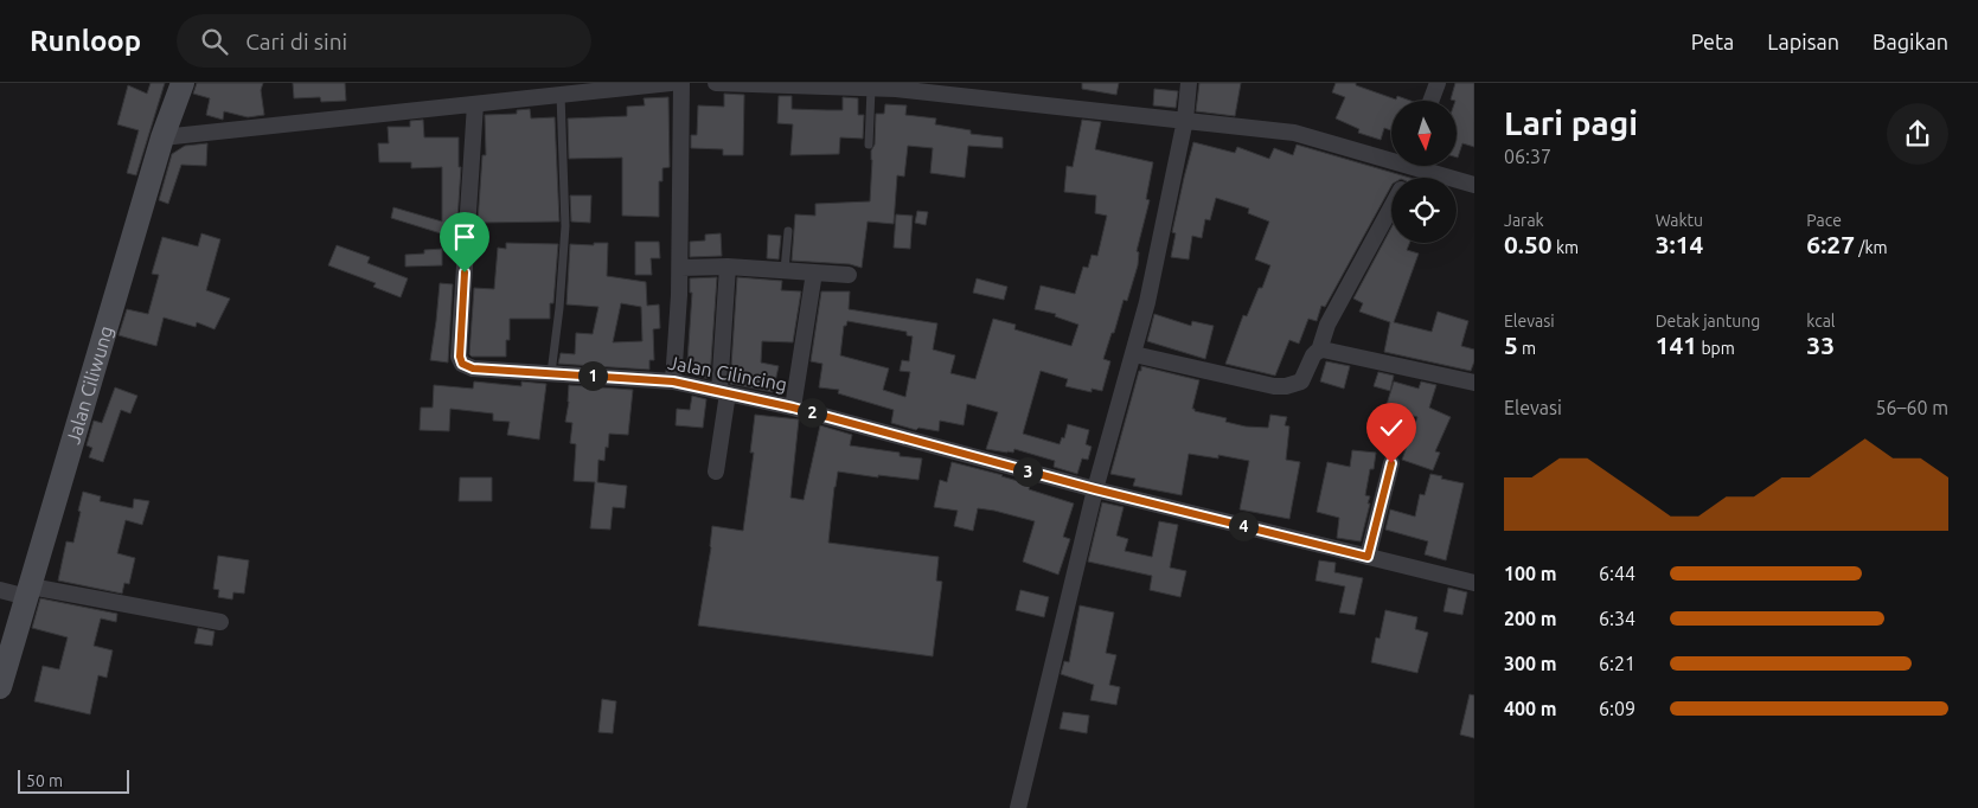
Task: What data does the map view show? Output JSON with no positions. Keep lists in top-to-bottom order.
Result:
{
  "streets": {
    "main road": ["Jalan Ciliwung"],
    "street": ["Jalan Cilincing"]
  },
  "scale_bar": "50 m",
  "north": "bottom",
  "page": {
    "header": "Runloop",
    "search": "Cari di sini",
    "nav": ["Peta", "Lapisan", "Bagikan"],
    "heading": ["Lari pagi", "06:37"],
    "stats": [
      ["Jarak", "0.50 km"],
      ["Waktu", "3:14"],
      ["Pace", "6:27 /km"],
      ["Elevasi", "5 m"],
      ["Detak jantung", "141 bpm"],
      ["kcal", "33"]
    ],
    "pins": [
      "1",
      "2",
      "3",
      "4"
    ],
    "chart": ["Elevasi", "56–60 m"],
    "list": [
      {
        "name": "100 m",
        "note": "6:44"
      },
      {
        "name": "200 m",
        "note": "6:34"
      },
      {
        "name": "300 m",
        "note": "6:21"
      },
      {
        "name": "400 m",
        "note": "6:09"
      }
    ],
    "scale": "50 m"
  }
}
